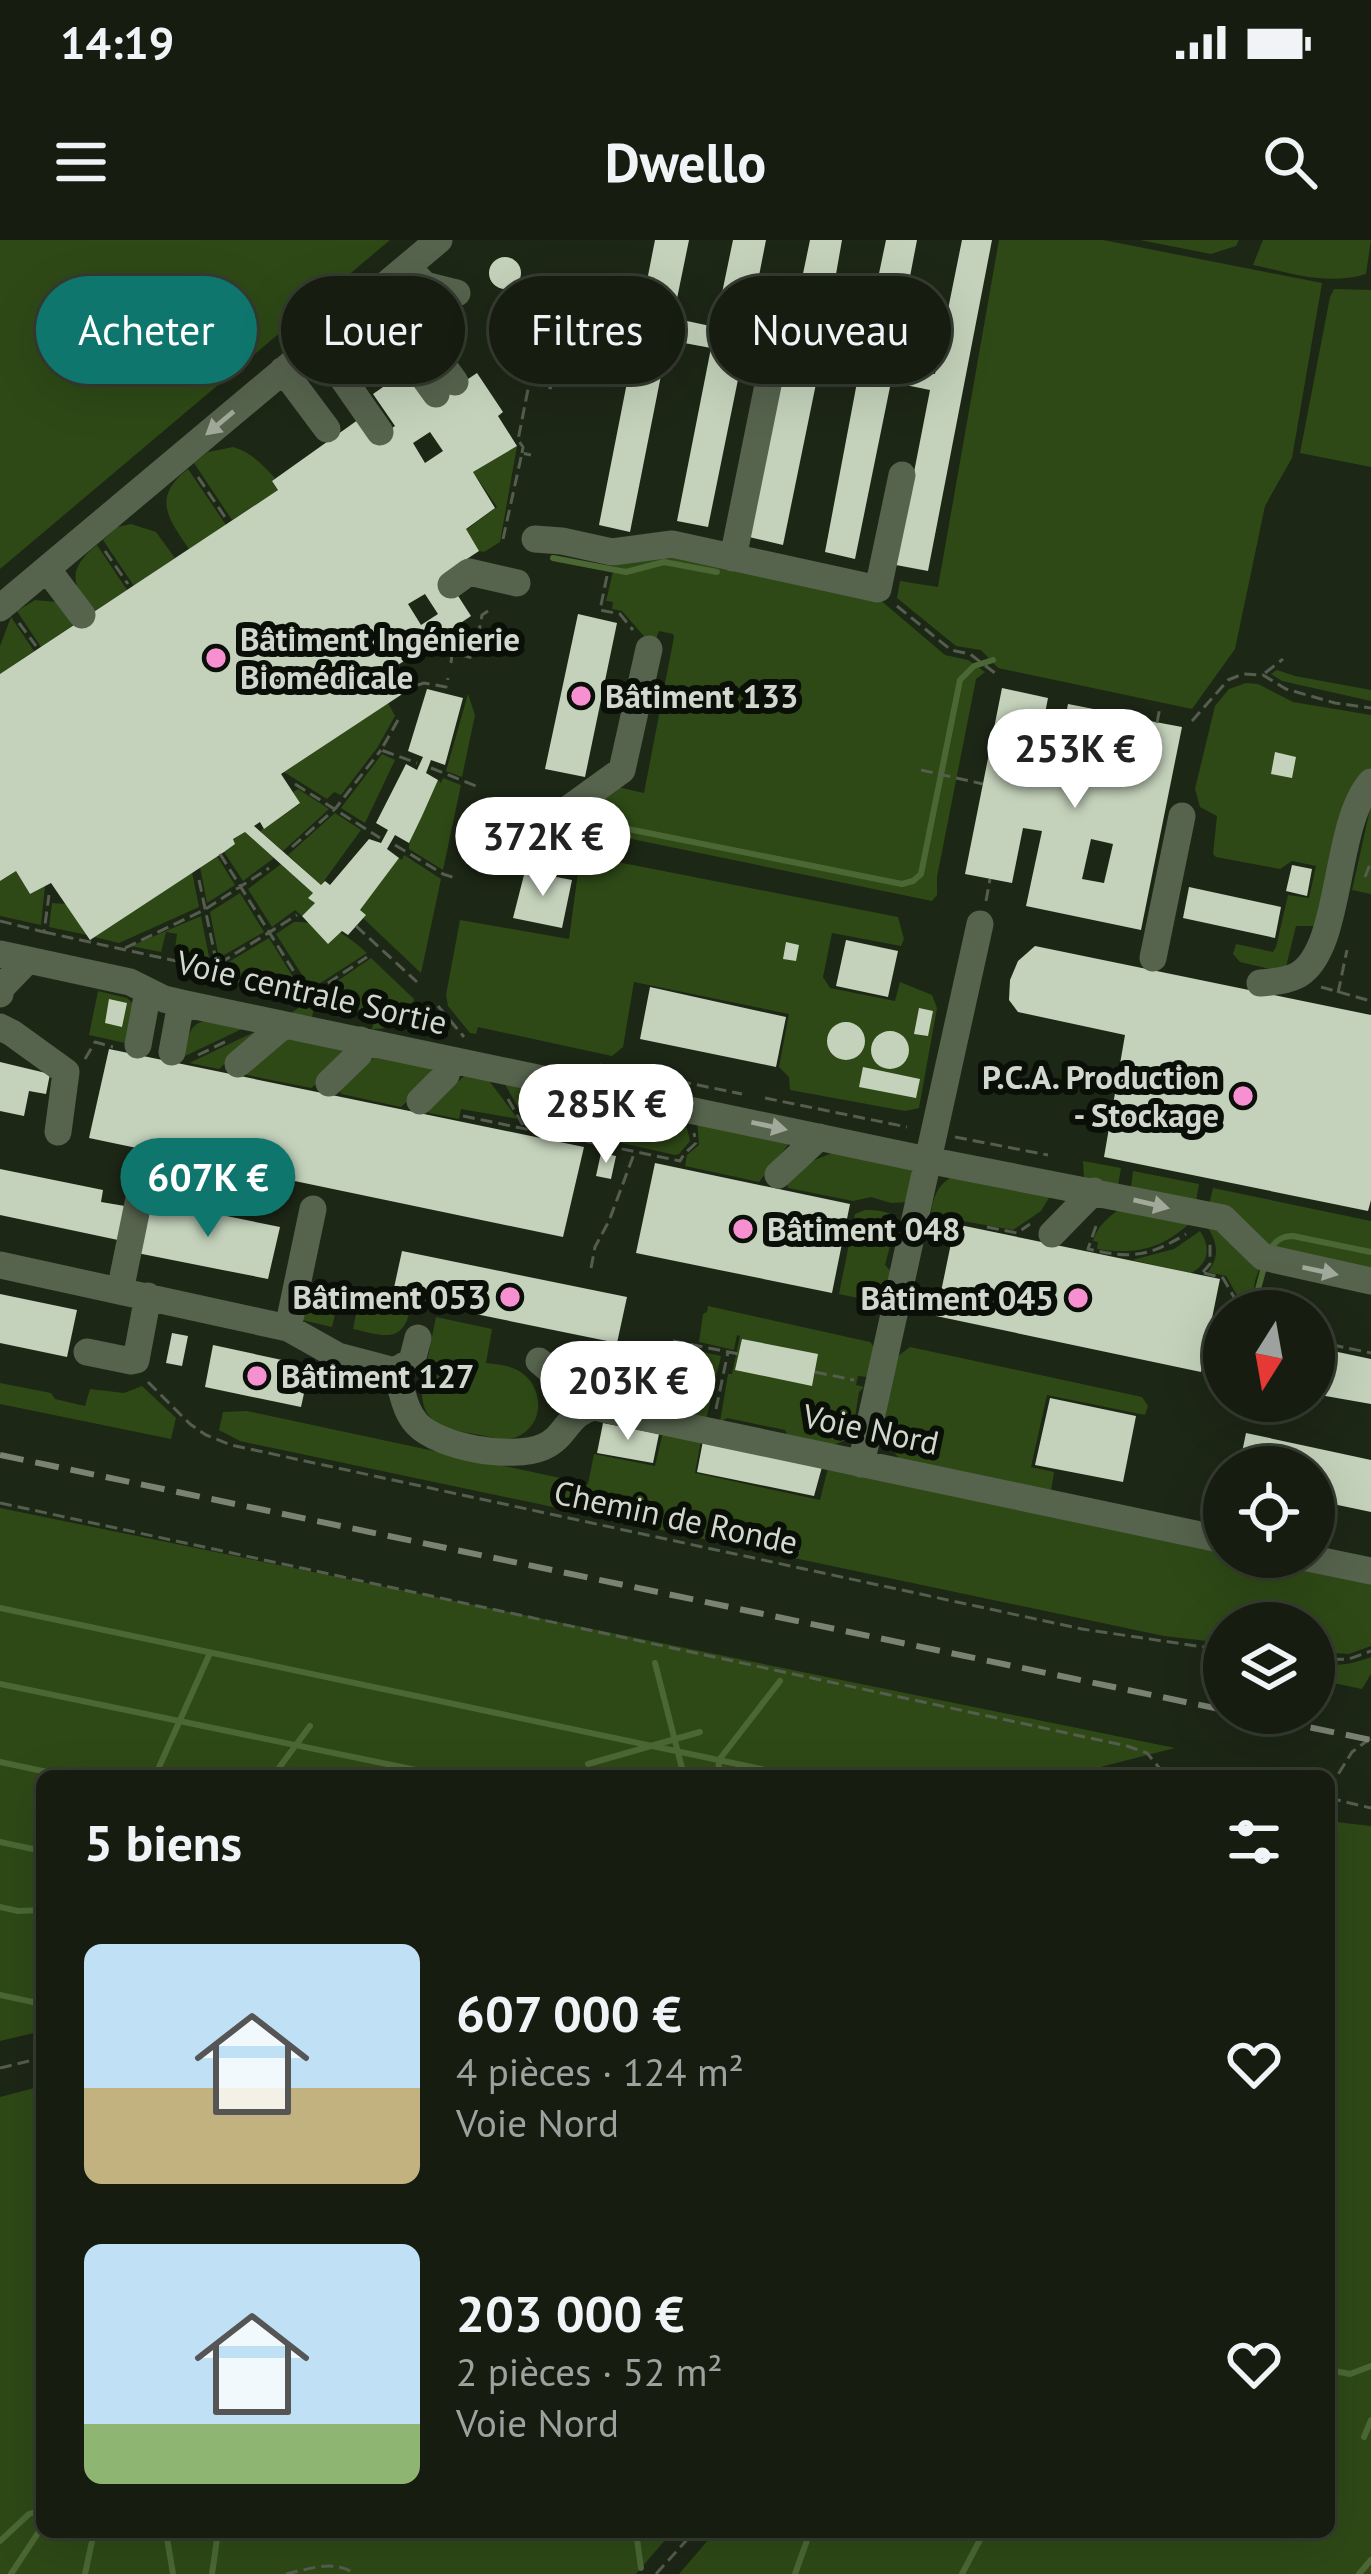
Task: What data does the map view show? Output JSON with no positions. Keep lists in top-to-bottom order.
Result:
{
  "streets": {
    "street": ["Voie centrale Sortie", "Voie Nord"],
    "path": ["Chemin de Ronde"]
  },
  "one_way": ["Voie centrale Sortie"],
  "places": [
    "Bâtiment Ingénierie Biomédicale",
    "Bâtiment 133",
    "P.C.A. Production - Stockage",
    "Bâtiment 048",
    "Bâtiment 053",
    "Bâtiment 045",
    "Bâtiment 127"
  ],
  "north": "bottom",
  "page": {
    "status": "14:19",
    "header": "Dwello",
    "chip": [
      "Acheter",
      "Louer",
      "Filtres",
      "Nouveau"
    ],
    "price": [
      "253K €",
      "372K €",
      "285K €",
      "607K €",
      "203K €"
    ],
    "heading": "5 biens",
    "list": [
      {
        "name": "607 000 €",
        "note": "4 pièces · 124 m² · Voie Nord"
      },
      {
        "name": "203 000 €",
        "note": "2 pièces · 52 m² · Voie Nord"
      }
    ]
  }
}
